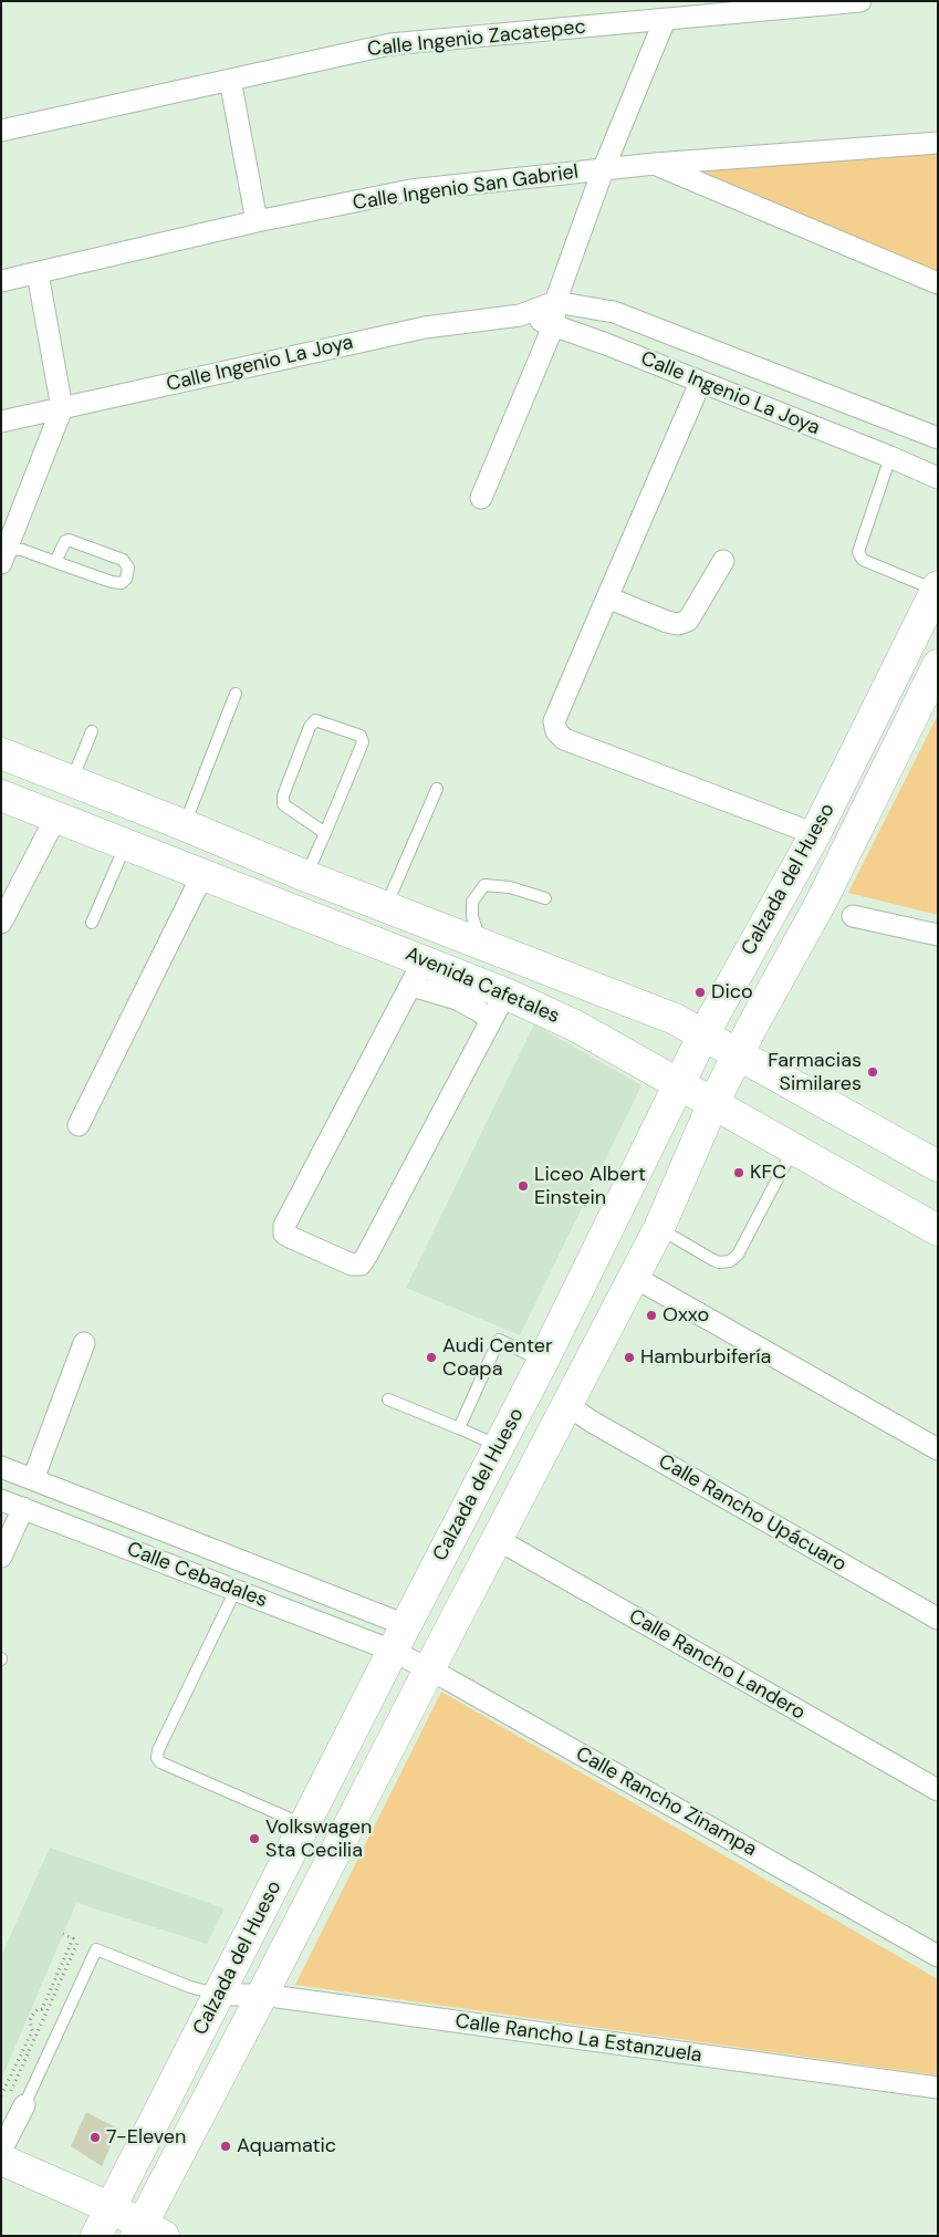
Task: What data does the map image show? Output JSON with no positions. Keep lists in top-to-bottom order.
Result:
{
  "streets": {
    "main road": ["Calzada del Hueso", "Avenida Cafetales"],
    "street": [
      "Calle Ingenio Zacatepec",
      "Calle Ingenio San Gabriel",
      "Calle Ingenio La Joya",
      "Calle Rancho Upácuaro",
      "Calle Cebadales",
      "Calle Rancho Landero",
      "Calle Rancho Zinampa",
      "Calle Rancho La Estanzuela"
    ]
  },
  "crossings": [
    ["Calzada del Hueso", "Avenida Cafetales"],
    ["Calzada del Hueso", "Calle Rancho Upácuaro"],
    ["Calzada del Hueso", "Calle Cebadales"],
    ["Calzada del Hueso", "Calle Rancho Landero"],
    ["Calzada del Hueso", "Calle Rancho Zinampa"],
    ["Calzada del Hueso", "Calle Rancho La Estanzuela"],
    ["Calle Cebadales", "Calle Rancho Zinampa"]
  ],
  "places": [
    "Dico",
    "Farmacias Similares",
    "KFC",
    "Liceo Albert Einstein",
    "Oxxo",
    "Audi Center Coapa",
    "Hamburbifería",
    "Volkswagen Sta Cecilia",
    "7-Eleven",
    "Aquamatic"
  ]
}
